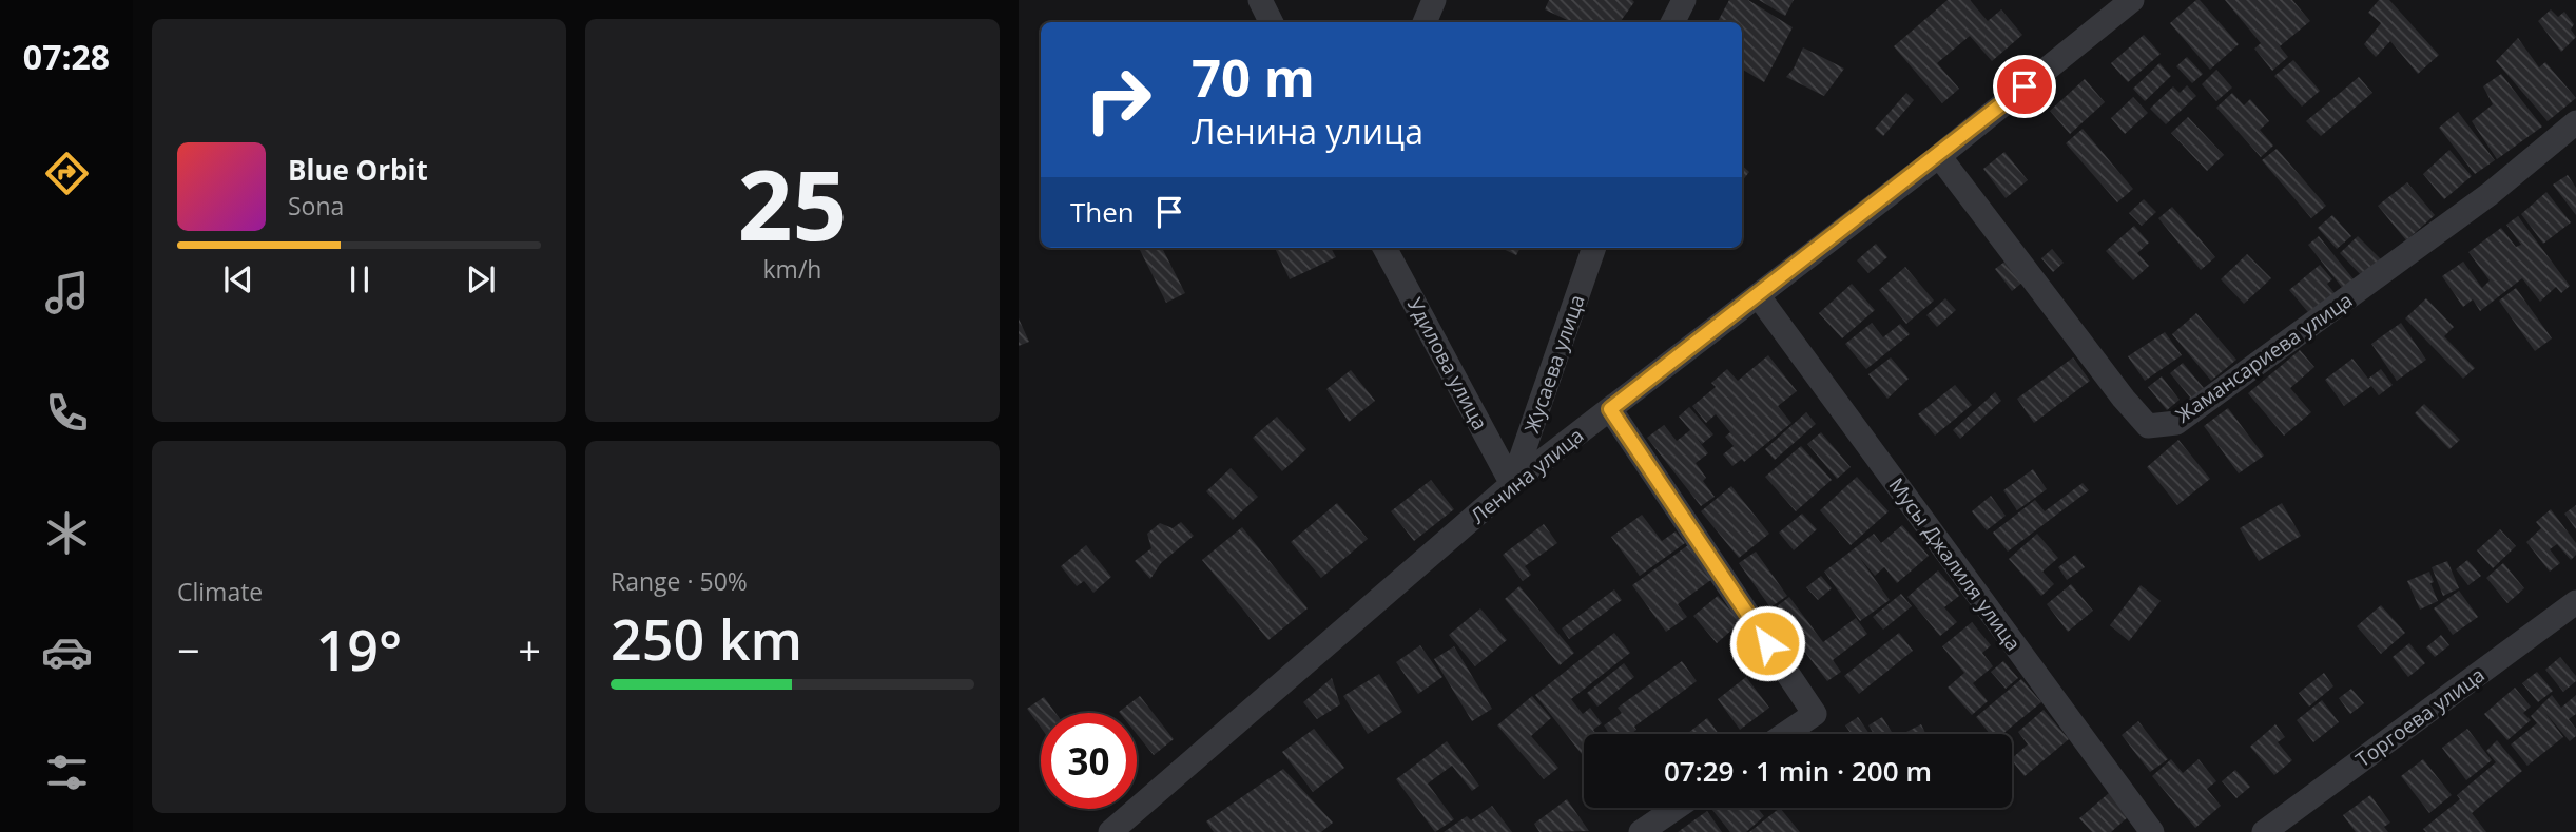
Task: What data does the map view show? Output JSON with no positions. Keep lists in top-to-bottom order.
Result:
{
  "streets": {
    "street": [
      "Жамансариева улица",
      "Удилова улица",
      "Жусаева улица",
      "Ленина улица",
      "Мусы Джалиля улица",
      "Торгоева улица"
    ]
  },
  "crossings": [
    ["Жамансариева улица", "Ленина улица"],
    ["Удилова улица", "Жусаева улица"],
    ["Удилова улица", "Ленина улица"],
    ["Жусаева улица", "Ленина улица"],
    ["Ленина улица", "Мусы Джалиля улица"]
  ],
  "page": {
    "tabs": "07:28",
    "tile": [
      ["25", "km/h"],
      "Climate",
      ["Range · 50%", "250 km"]
    ],
    "turn": ["70 m", "Ленина улица"],
    "song": ["Blue Orbit", "Sona"],
    "then": "Then",
    "heat": ["−", "19°", "+"],
    "limit": "30",
    "trip": "07:29 · 1 min · 200 m"
  }
}
